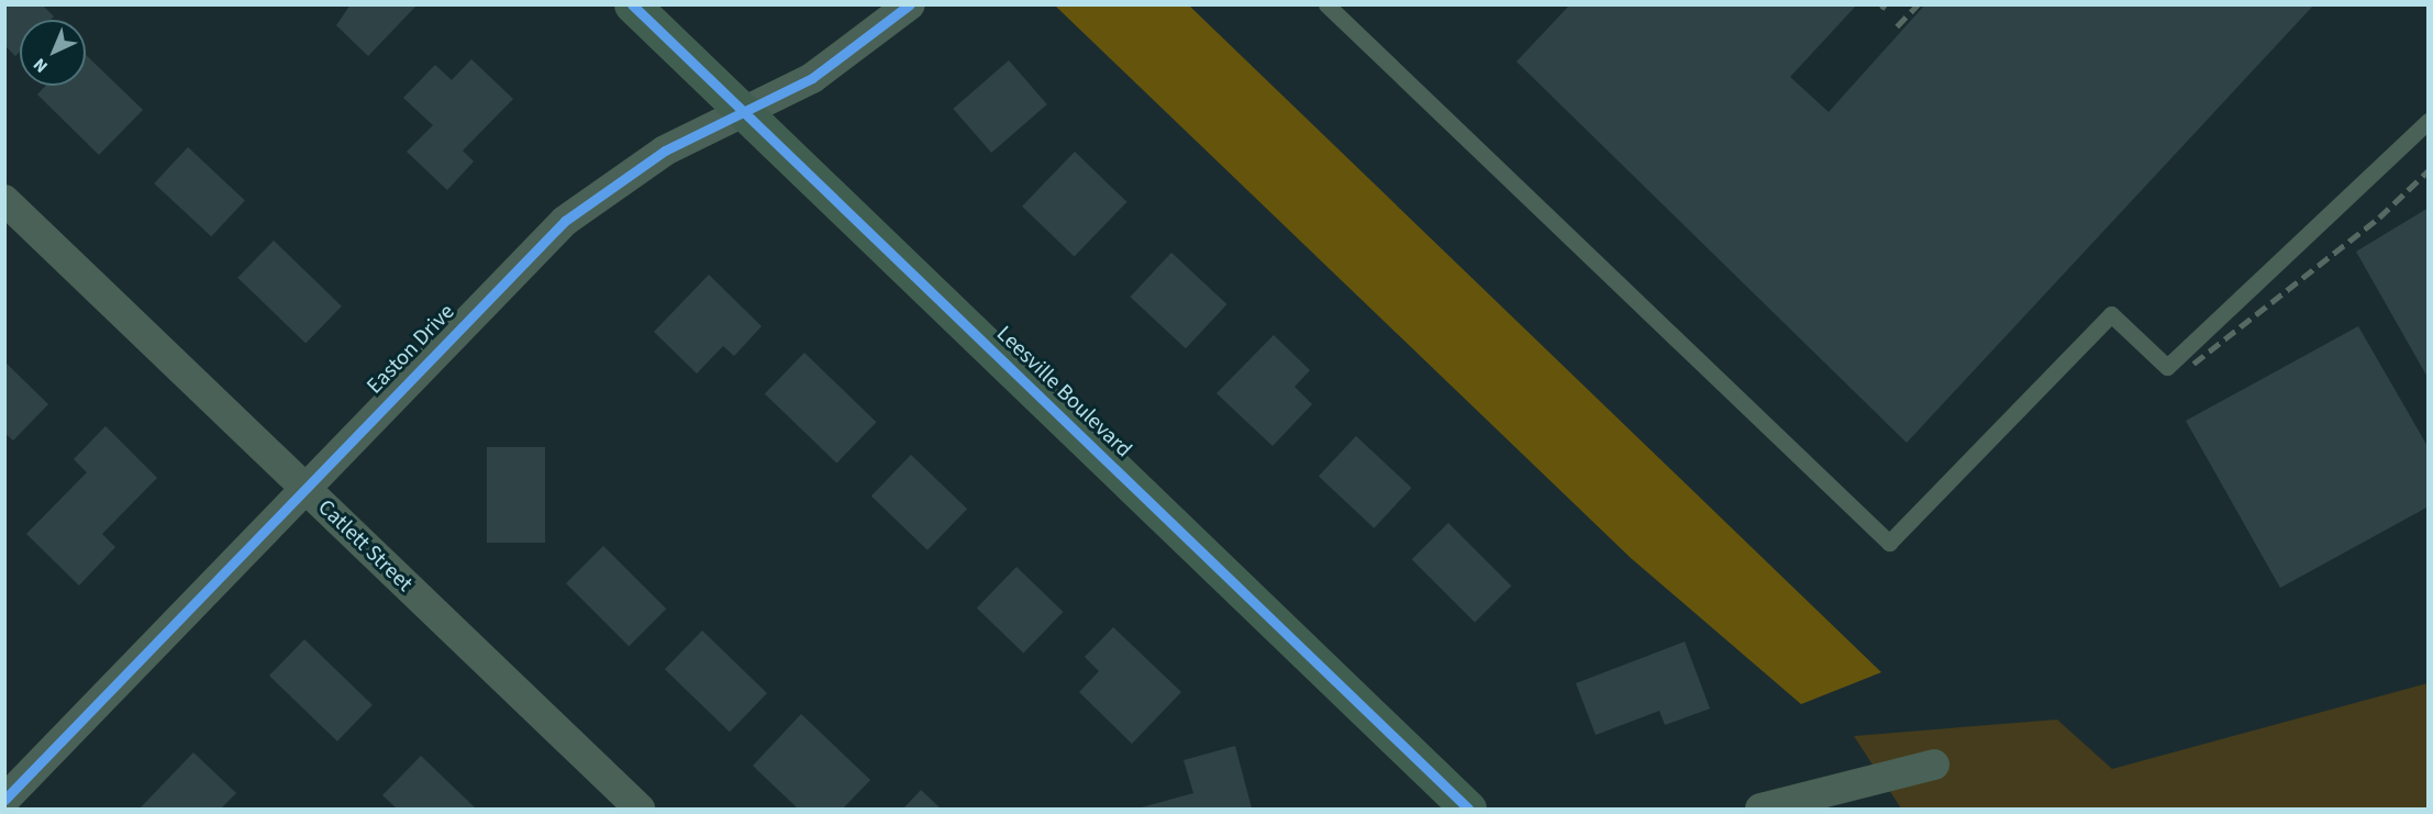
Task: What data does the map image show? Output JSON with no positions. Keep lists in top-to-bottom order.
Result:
{
  "streets": {
    "street": ["Easton Drive", "Leesville Boulevard", "Catlett Street"]
  },
  "crossings": [
    ["Easton Drive", "Leesville Boulevard"],
    ["Easton Drive", "Catlett Street"]
  ],
  "north": "bottom left"
}
